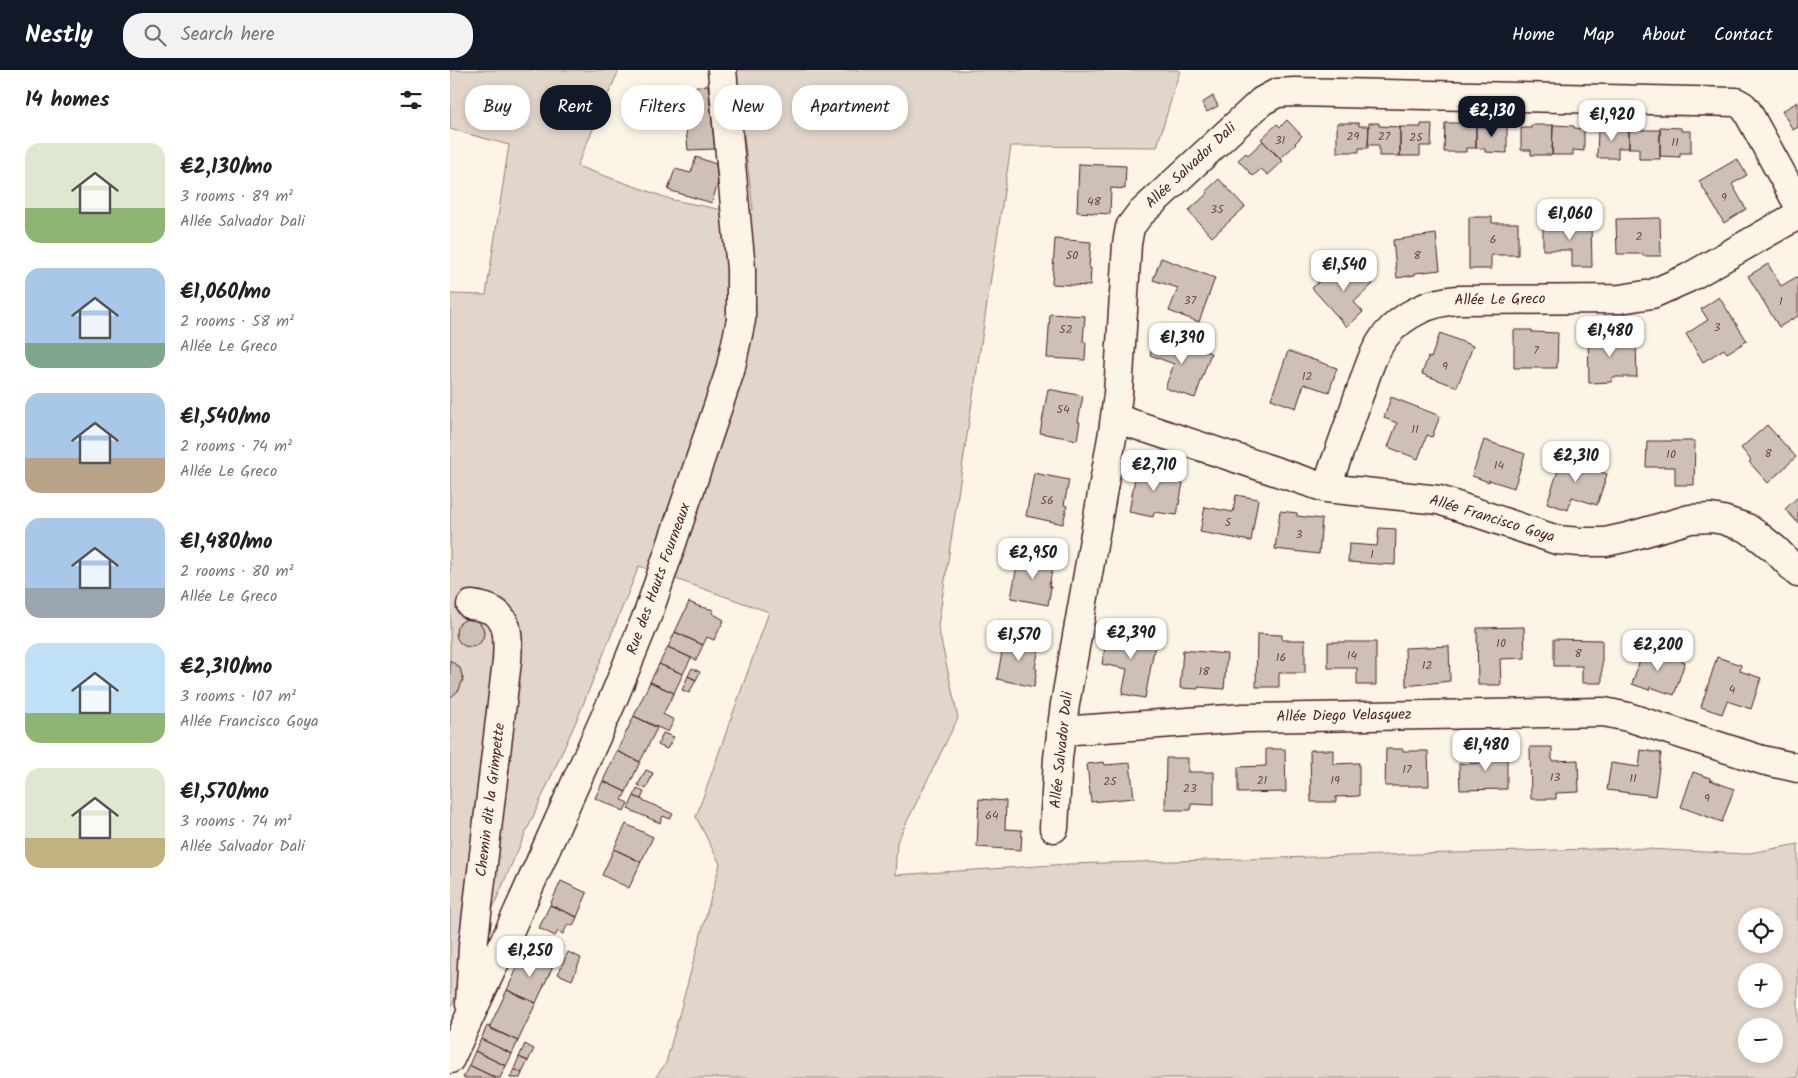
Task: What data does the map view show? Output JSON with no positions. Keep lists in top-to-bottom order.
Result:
{
  "streets": {
    "street": [
      "Allée Salvador Dali",
      "Allée Le Greco",
      "Allée Francisco Goya",
      "Rue des Hauts Fourneaux",
      "Allée Diego Velasquez",
      "Chemin dit la Grimpette"
    ]
  },
  "crossings": [
    ["Allée Salvador Dali", "Allée Francisco Goya"],
    ["Allée Salvador Dali", "Allée Diego Velasquez"],
    ["Allée Le Greco", "Allée Francisco Goya"],
    ["Rue des Hauts Fourneaux", "Chemin dit la Grimpette"]
  ],
  "house_numbers": [
    "29",
    "27",
    "25",
    "31",
    "11",
    "9",
    "48",
    "35",
    "2",
    "6",
    "50",
    "8",
    "37",
    "1",
    "3",
    "52",
    "7",
    "9",
    "12",
    "54",
    "11",
    "8",
    "10",
    "14",
    "56",
    "5",
    "3",
    "1",
    "10",
    "8",
    "14",
    "16",
    "12",
    "18",
    "4",
    "17",
    "13",
    "11",
    "21",
    "19",
    "25",
    "23",
    "9",
    "64"
  ],
  "page": {
    "header": "Nestly",
    "search": "Search here",
    "nav": [
      "Home",
      "Map",
      "About",
      "Contact"
    ],
    "heading": "14 homes",
    "chip": [
      "Buy",
      "Rent",
      "Filters",
      "New",
      "Apartment"
    ],
    "price": [
      "€2,130",
      "€1,920",
      "€1,060",
      "€1,540",
      "€1,480",
      "€1,390",
      "€2,310",
      "€2,710",
      "€2,950",
      "€2,390",
      "€1,570",
      "€2,200",
      "€1,480",
      "€1,250"
    ],
    "list": [
      {
        "name": "€2,130/mo",
        "note": "3 rooms · 89 m² · Allée Salvador Dali"
      },
      {
        "name": "€1,060/mo",
        "note": "2 rooms · 58 m² · Allée Le Greco"
      },
      {
        "name": "€1,540/mo",
        "note": "2 rooms · 74 m² · Allée Le Greco"
      },
      {
        "name": "€1,480/mo",
        "note": "2 rooms · 80 m² · Allée Le Greco"
      },
      {
        "name": "€2,310/mo",
        "note": "3 rooms · 107 m² · Allée Francisco Goya"
      },
      {
        "name": "€1,570/mo",
        "note": "3 rooms · 74 m² · Allée Salvador Dali"
      }
    ],
    "map_buttons": ["+", "−"]
  }
}
